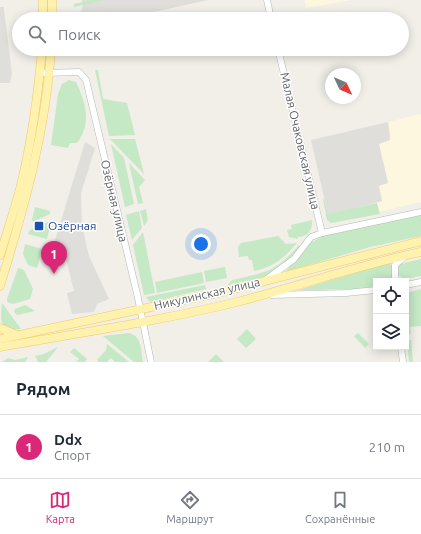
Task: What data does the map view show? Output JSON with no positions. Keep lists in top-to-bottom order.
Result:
{
  "streets": {
    "main road": ["Никулинская улица"],
    "street": ["Малая Очаковская улица", "Озёрная улица"]
  },
  "crossings": [
    ["Малая Очаковская улица", "Никулинская улица"],
    ["Озёрная улица", "Никулинская улица"]
  ],
  "places": {
    "transit": ["Озёрная"]
  },
  "north": "bottom right",
  "page": {
    "search": "Поиск",
    "pins": "1",
    "heading": "Рядом",
    "list": [
      {
        "mark": "1",
        "name": "Ddx",
        "note": "Спорт",
        "value": "210 m"
      }
    ],
    "nav": ["Карта", "Маршрут", "Сохранённые"]
  }
}
